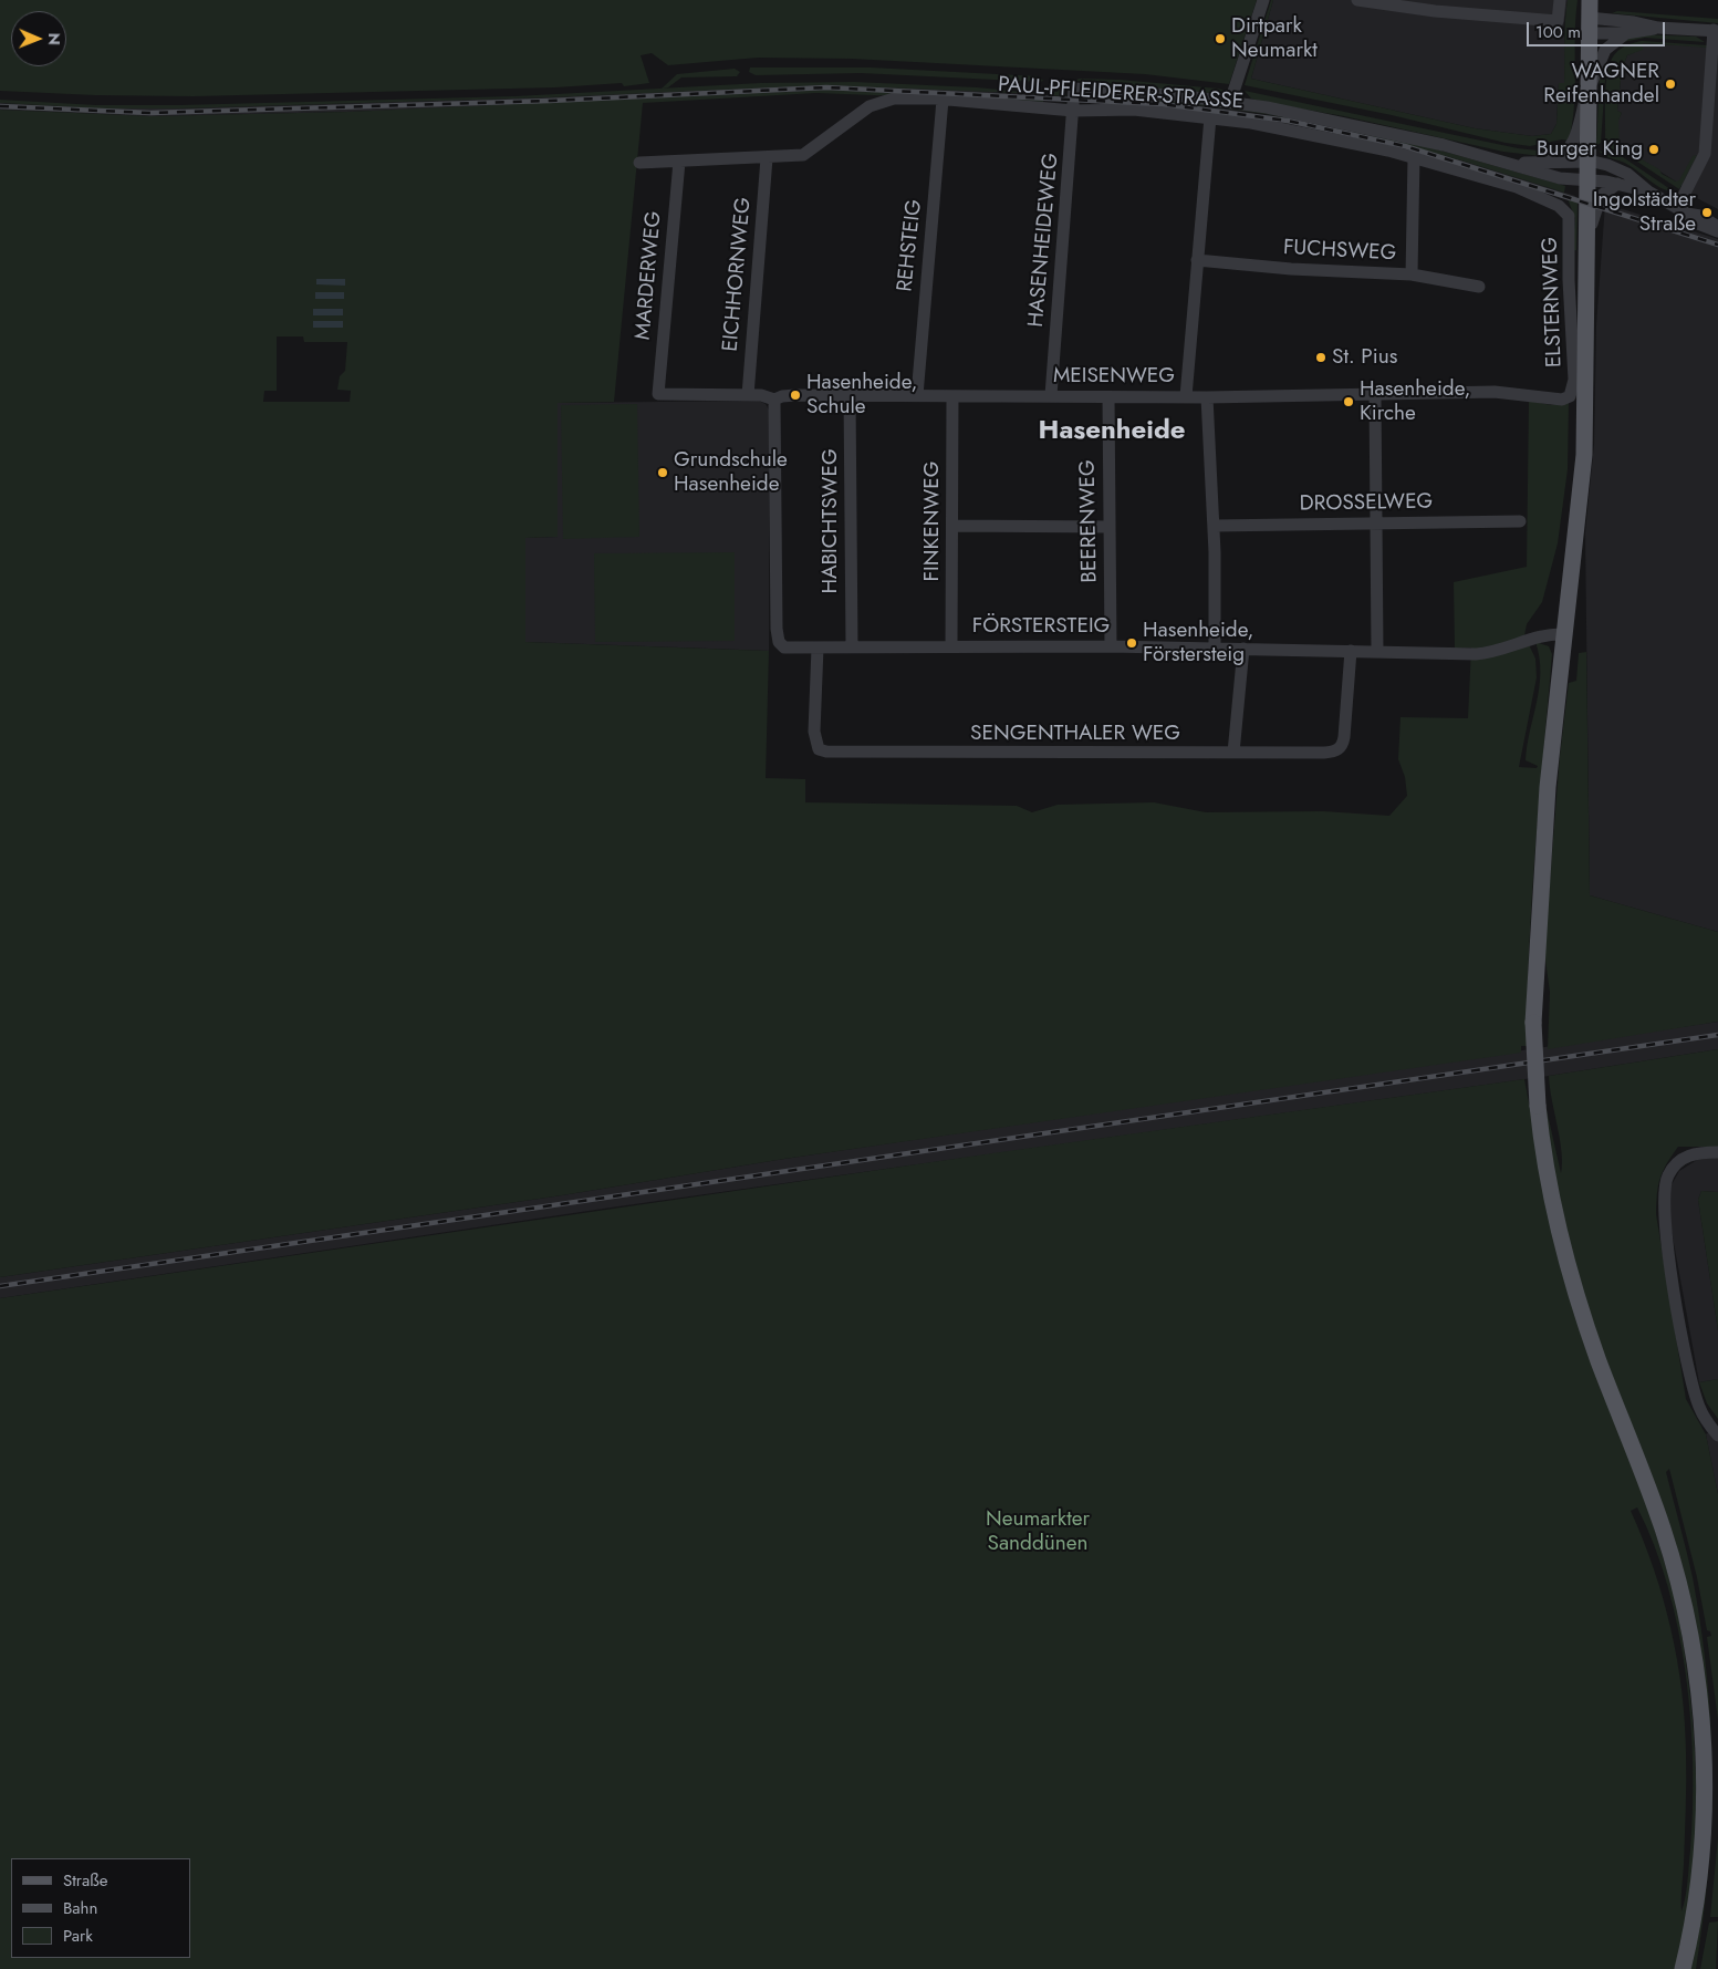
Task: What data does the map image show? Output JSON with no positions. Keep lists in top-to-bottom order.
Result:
{
  "streets": {
    "street": [
      "PAUL-PFLEIDERER-STRASSE",
      "HASENHEIDEWEG",
      "REHSTEIG",
      "FUCHSWEG",
      "EICHHORNWEG",
      "MARDERWEG",
      "ELSTERNWEG",
      "MEISENWEG",
      "DROSSELWEG",
      "HABICHTSWEG",
      "FINKENWEG",
      "BEERENWEG",
      "FÖRSTERSTEIG",
      "SENGENTHALER WEG"
    ]
  },
  "crossings": [
    ["PAUL-PFLEIDERER-STRASSE", "HASENHEIDEWEG"],
    ["PAUL-PFLEIDERER-STRASSE", "REHSTEIG"],
    ["PAUL-PFLEIDERER-STRASSE", "EICHHORNWEG"],
    ["PAUL-PFLEIDERER-STRASSE", "MARDERWEG"],
    ["PAUL-PFLEIDERER-STRASSE", "ELSTERNWEG"],
    ["HASENHEIDEWEG", "MEISENWEG"],
    ["REHSTEIG", "MEISENWEG"],
    ["EICHHORNWEG", "MEISENWEG"],
    ["MARDERWEG", "MEISENWEG"],
    ["ELSTERNWEG", "MEISENWEG"],
    ["MEISENWEG", "HABICHTSWEG"],
    ["MEISENWEG", "FINKENWEG"],
    ["MEISENWEG", "BEERENWEG"],
    ["MEISENWEG", "FÖRSTERSTEIG"],
    ["HABICHTSWEG", "FÖRSTERSTEIG"],
    ["FINKENWEG", "FÖRSTERSTEIG"],
    ["BEERENWEG", "FÖRSTERSTEIG"],
    ["FÖRSTERSTEIG", "SENGENTHALER WEG"]
  ],
  "districts": ["Hasenheide"],
  "parks": ["Neumarkter Sanddünen"],
  "places": [
    "Dirtpark Neumarkt",
    "WAGNER Reifenhandel",
    "Burger King",
    "Ingolstädter Straße",
    "St. Pius",
    "Hasenheide, Schule",
    "Hasenheide, Kirche",
    "Grundschule Hasenheide",
    "Hasenheide, Förstersteig"
  ],
  "legend": ["Straße", "Bahn", "Park"],
  "scale_bar": "100 m",
  "north": "right"
}
